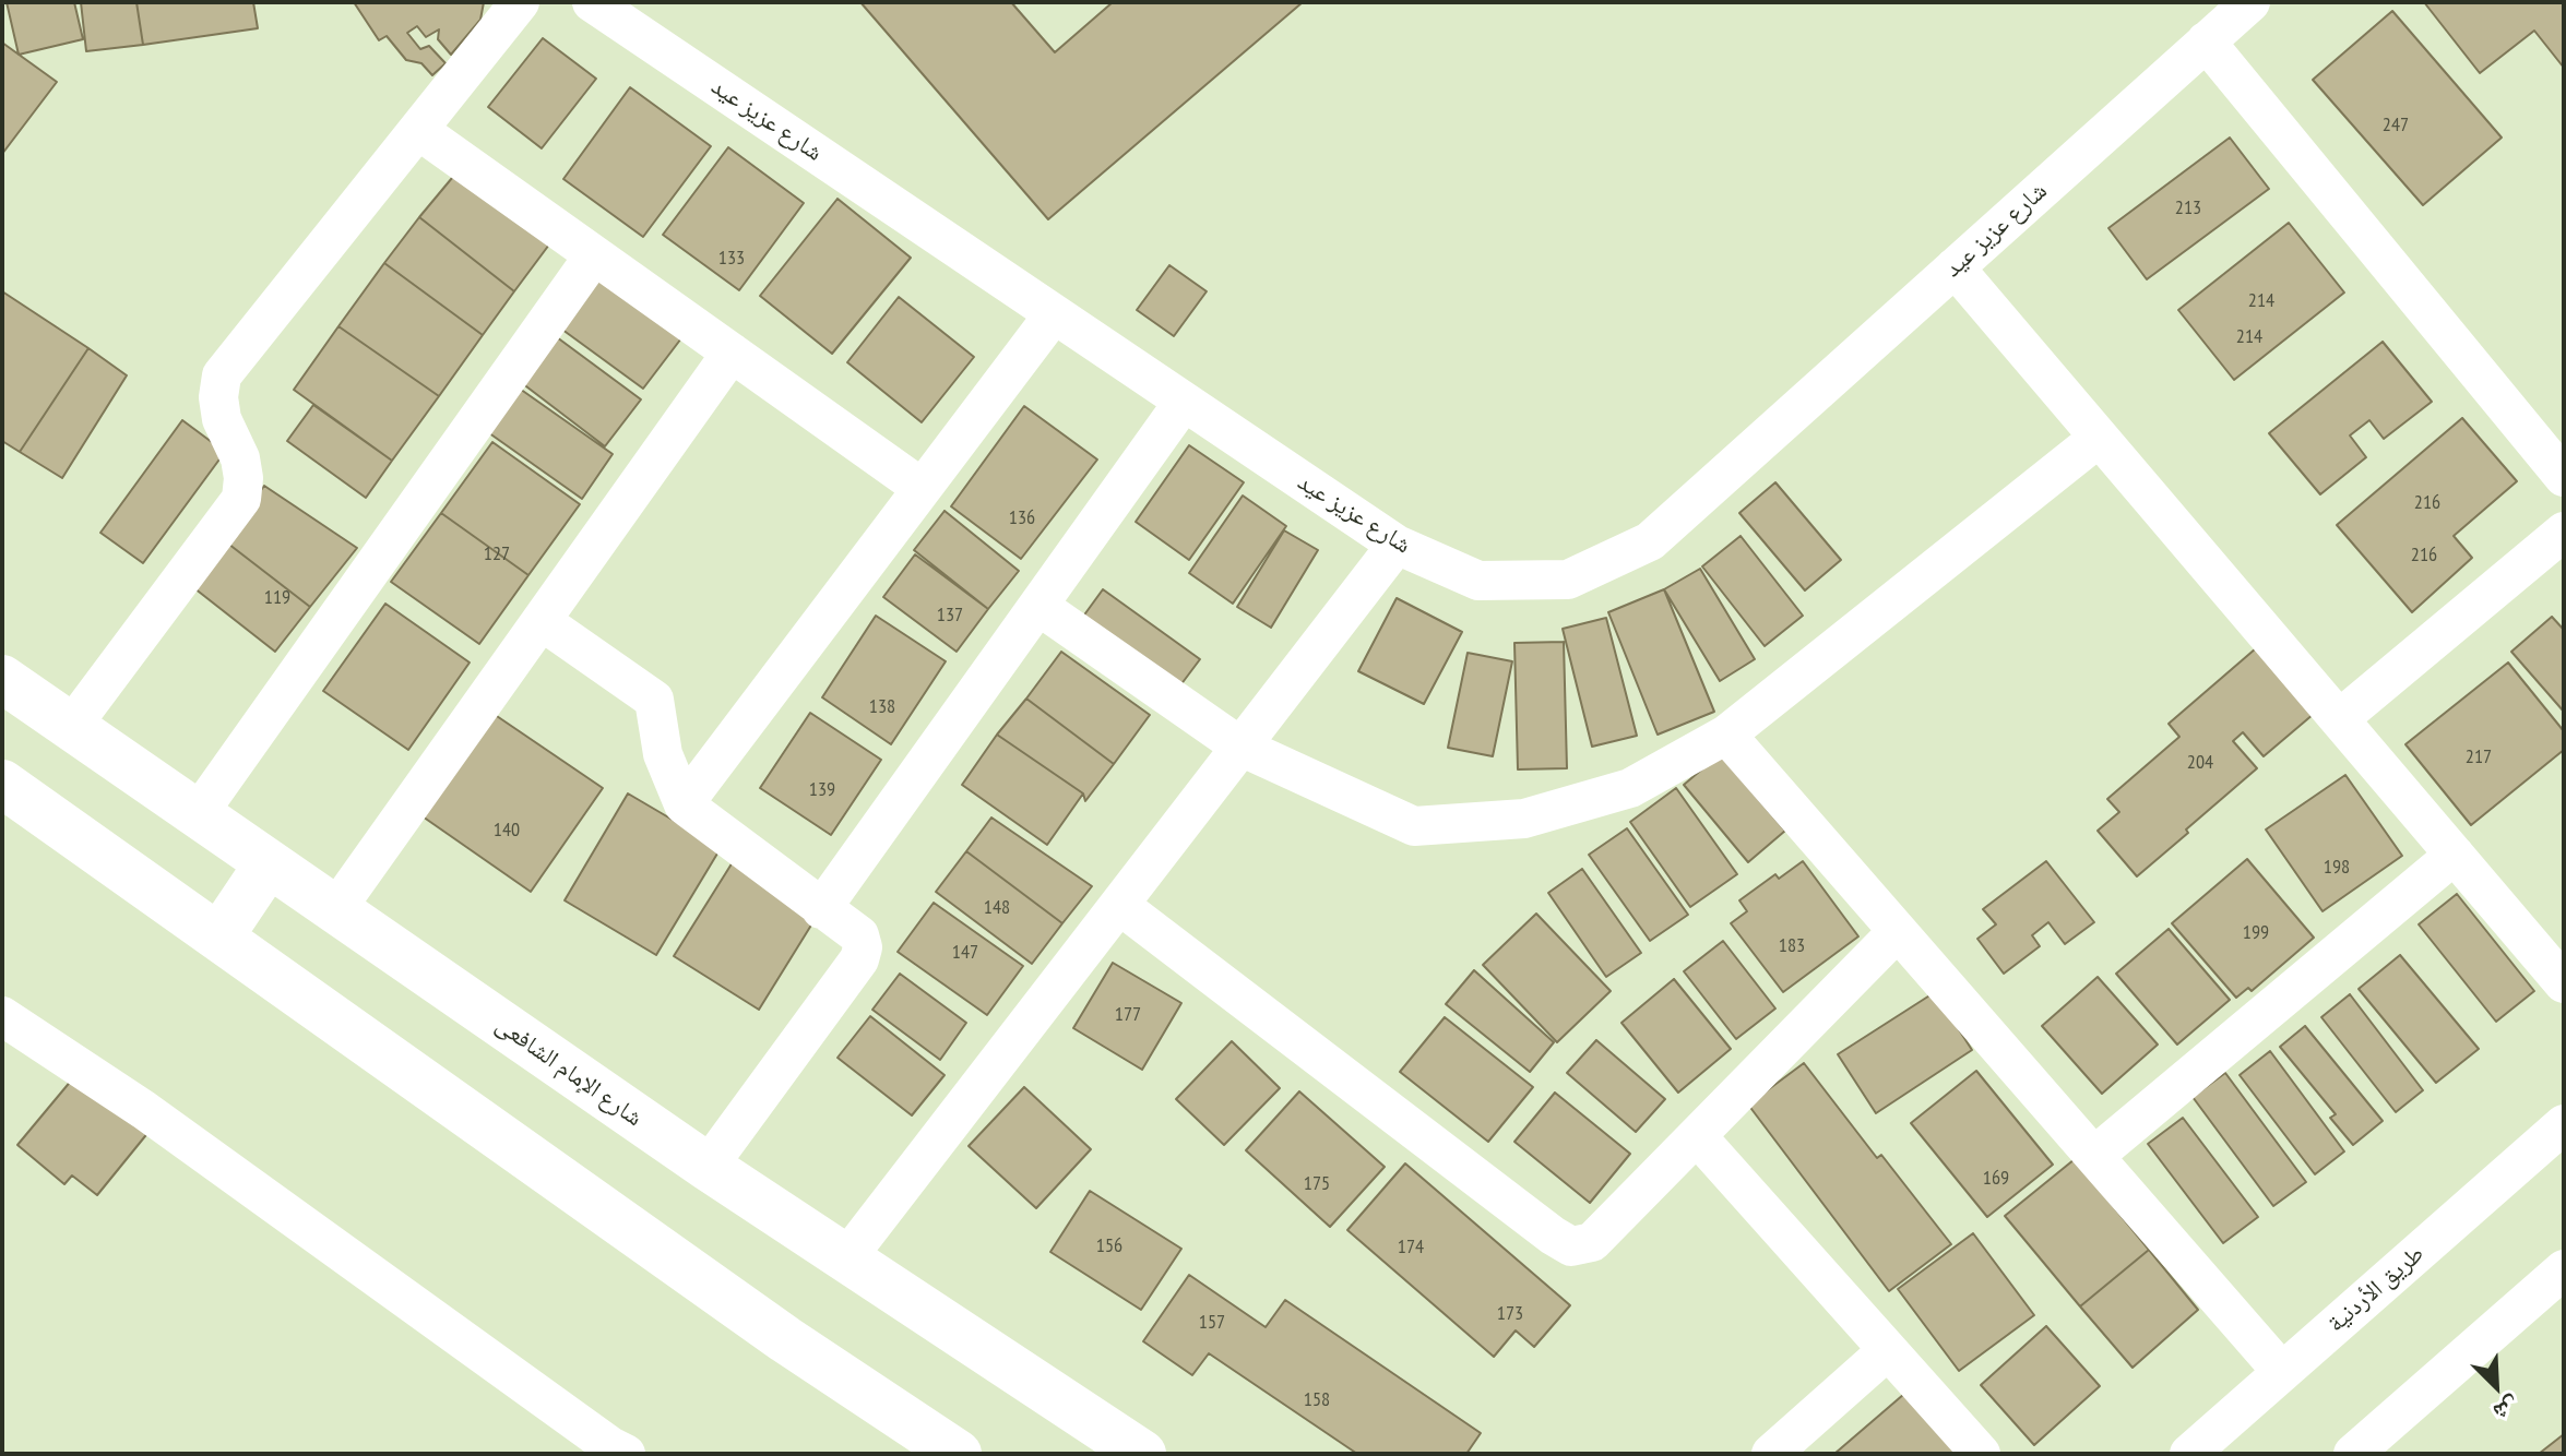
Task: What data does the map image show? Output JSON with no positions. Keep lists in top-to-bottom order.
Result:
{
  "streets": {
    "street": ["شارع عزيز عيد", "شارع الإمام الشافعى", "طريق الأردنية"]
  },
  "house_numbers": [
    "247",
    "213",
    "133",
    "214",
    "214",
    "216",
    "136",
    "127",
    "216",
    "119",
    "137",
    "138",
    "217",
    "204",
    "139",
    "140",
    "198",
    "148",
    "199",
    "183",
    "147",
    "177",
    "169",
    "175",
    "156",
    "174",
    "173",
    "157",
    "158"
  ],
  "north": "bottom right"
}
